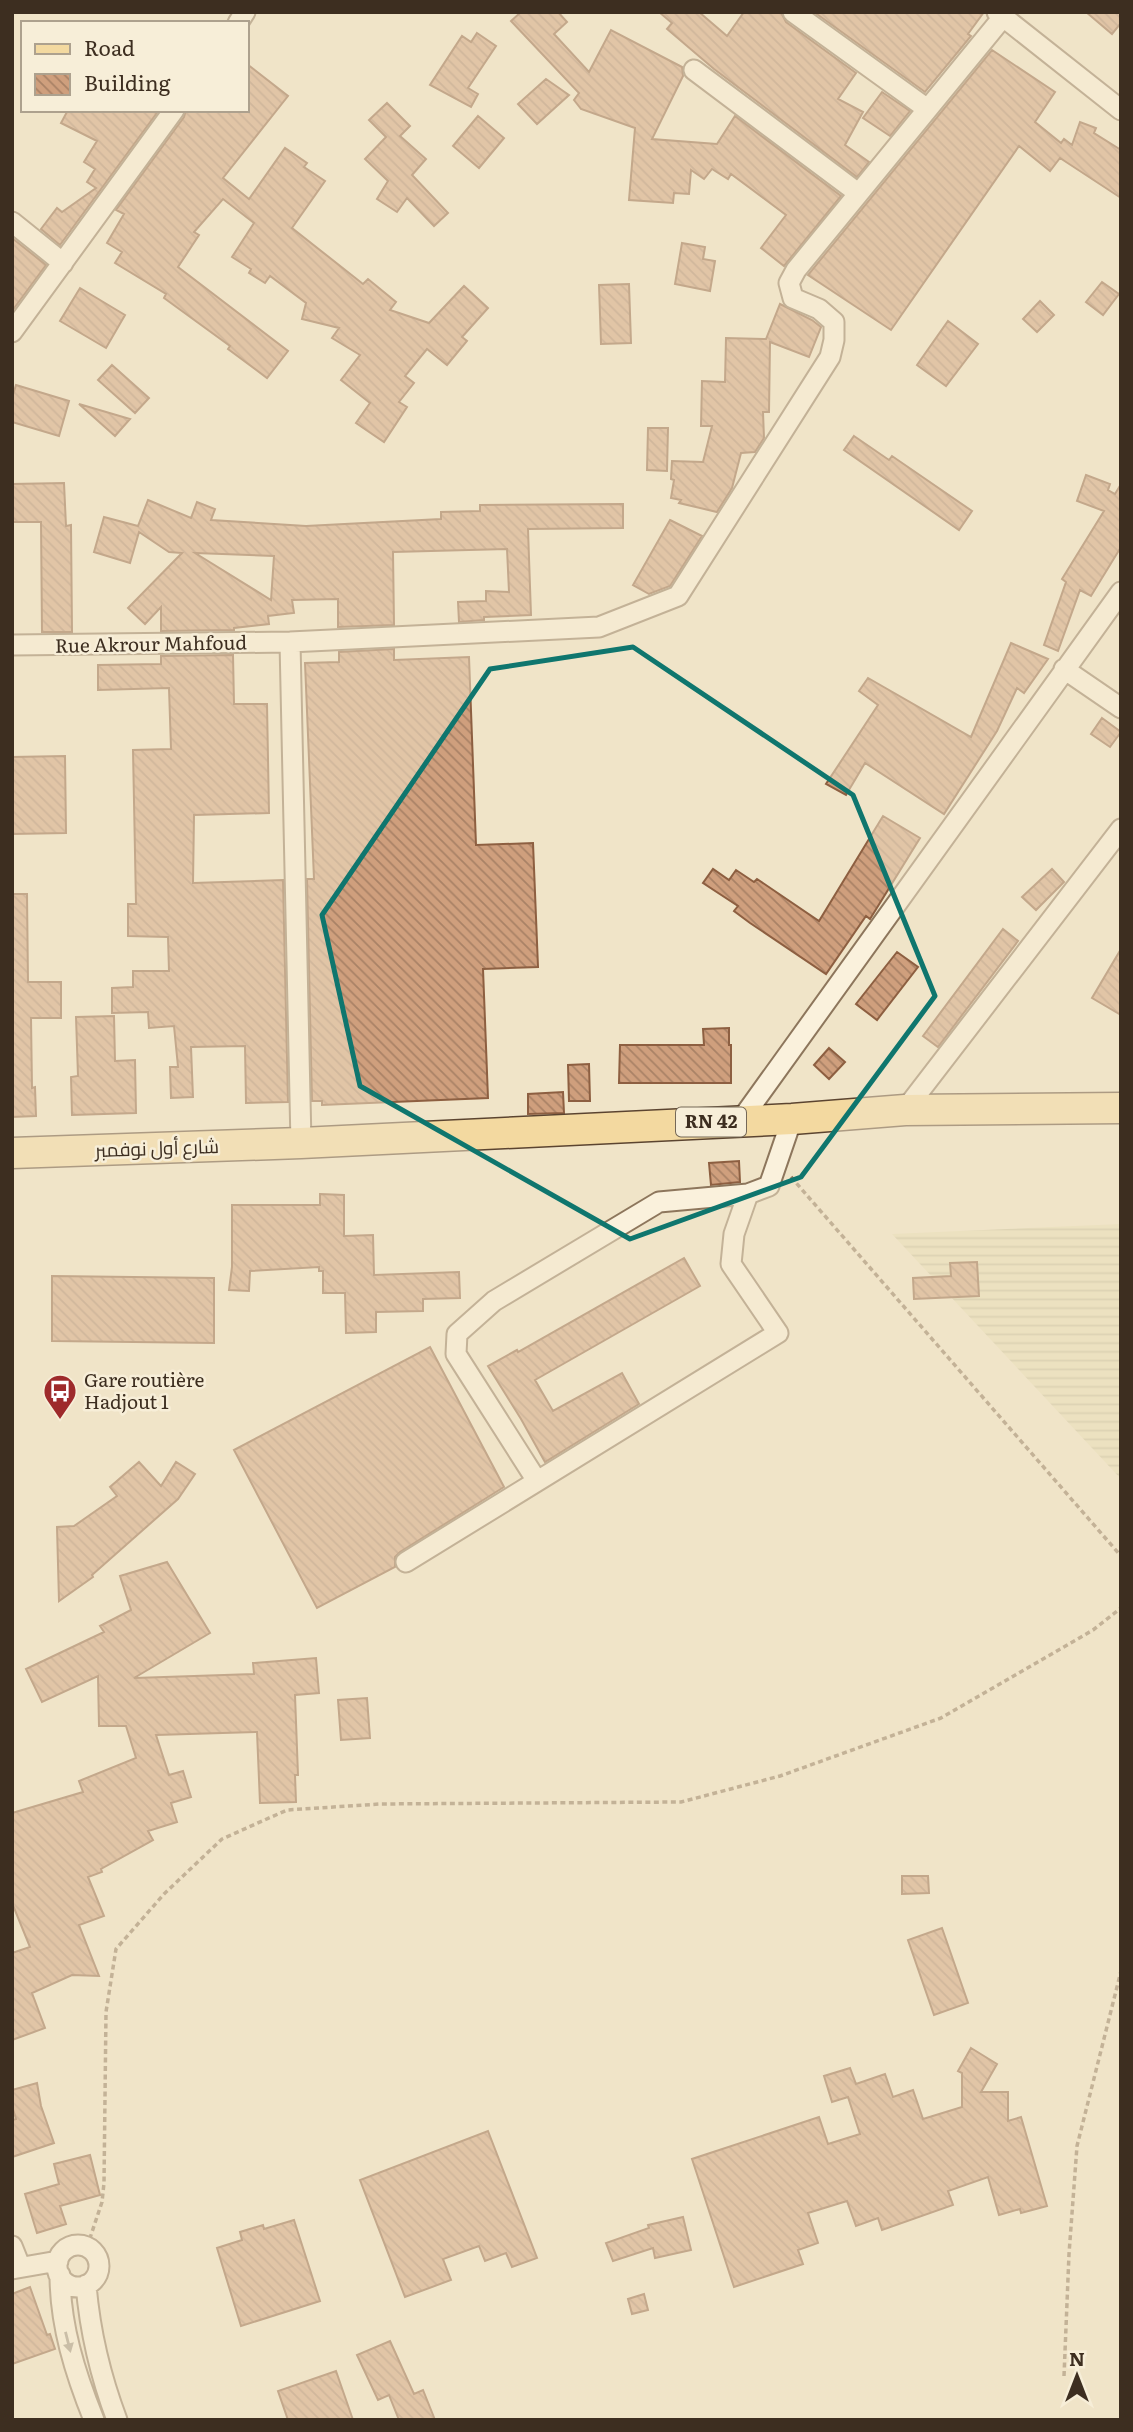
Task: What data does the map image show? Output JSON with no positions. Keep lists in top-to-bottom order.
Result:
{
  "streets": {
    "main road": ["RN 42", "شارع أول نوفمبر"],
    "street": ["Rue Akrour Mahfoud"]
  },
  "crossings": [
    ["RN 42", "شارع أول نوفمبر"]
  ],
  "places": {
    "bus stop": ["Gare routière Hadjout 1"]
  },
  "legend": ["Road", "Building"],
  "north": "top"
}
